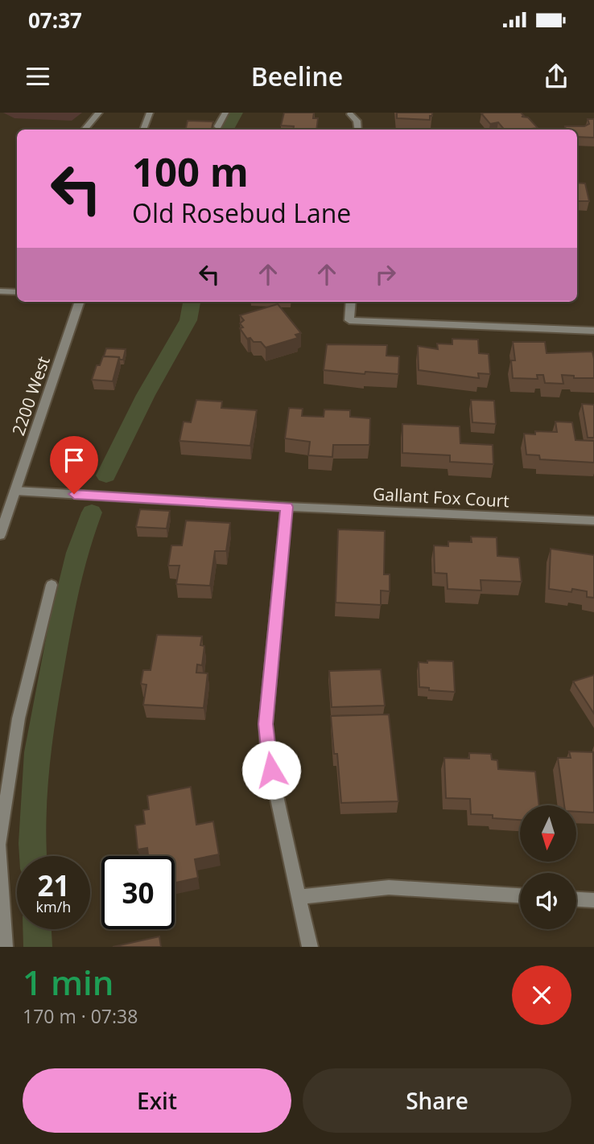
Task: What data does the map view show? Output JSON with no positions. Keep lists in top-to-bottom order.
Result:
{
  "streets": {
    "street": ["2200 West", "Gallant Fox Court"]
  },
  "crossings": [
    ["2200 West", "Gallant Fox Court"]
  ],
  "north": "bottom",
  "page": {
    "status": "07:37",
    "header": "Beeline",
    "turn": ["100 m", "Old Rosebud Lane"],
    "speed": "21 km/h",
    "limit": "30",
    "heading": ["1 min", "170 m · 07:38"],
    "buttons": ["Exit", "Share"]
  }
}
